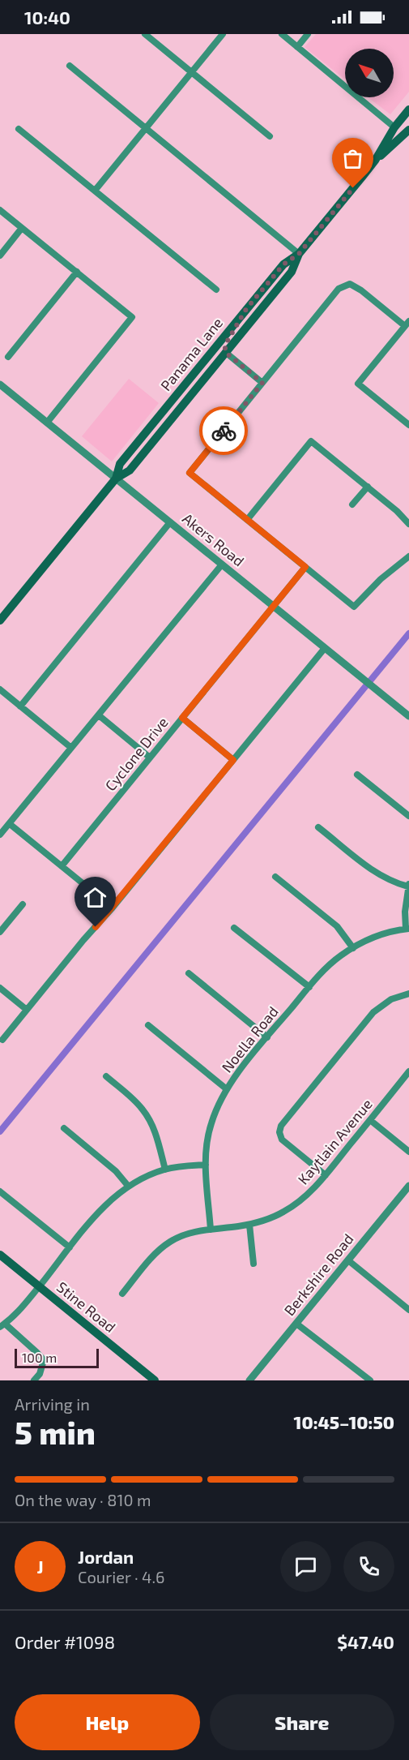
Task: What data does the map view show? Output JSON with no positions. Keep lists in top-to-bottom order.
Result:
{
  "streets": {
    "main road": ["Panama Lane", "Stine Road"],
    "street": [
      "Akers Road",
      "Cyclone Drive",
      "Noella Road",
      "Kaytlain Avenue",
      "Berkshire Road"
    ]
  },
  "crossings": [
    ["Panama Lane", "Akers Road"],
    ["Akers Road", "Cyclone Drive"],
    ["Noella Road", "Kaytlain Avenue"]
  ],
  "scale_bar": "100 m",
  "north": "top left",
  "page": {
    "status": "10:40",
    "scale": "100 m",
    "heading": ["5 min", "Arriving in", "10:45–10:50"],
    "panel": [
      "Jordan",
      "Courier · 4.6",
      "Order #1098",
      "$47.40"
    ],
    "bar": "On the way · 810 m",
    "round": "J",
    "buttons": ["Help", "Share"]
  }
}
